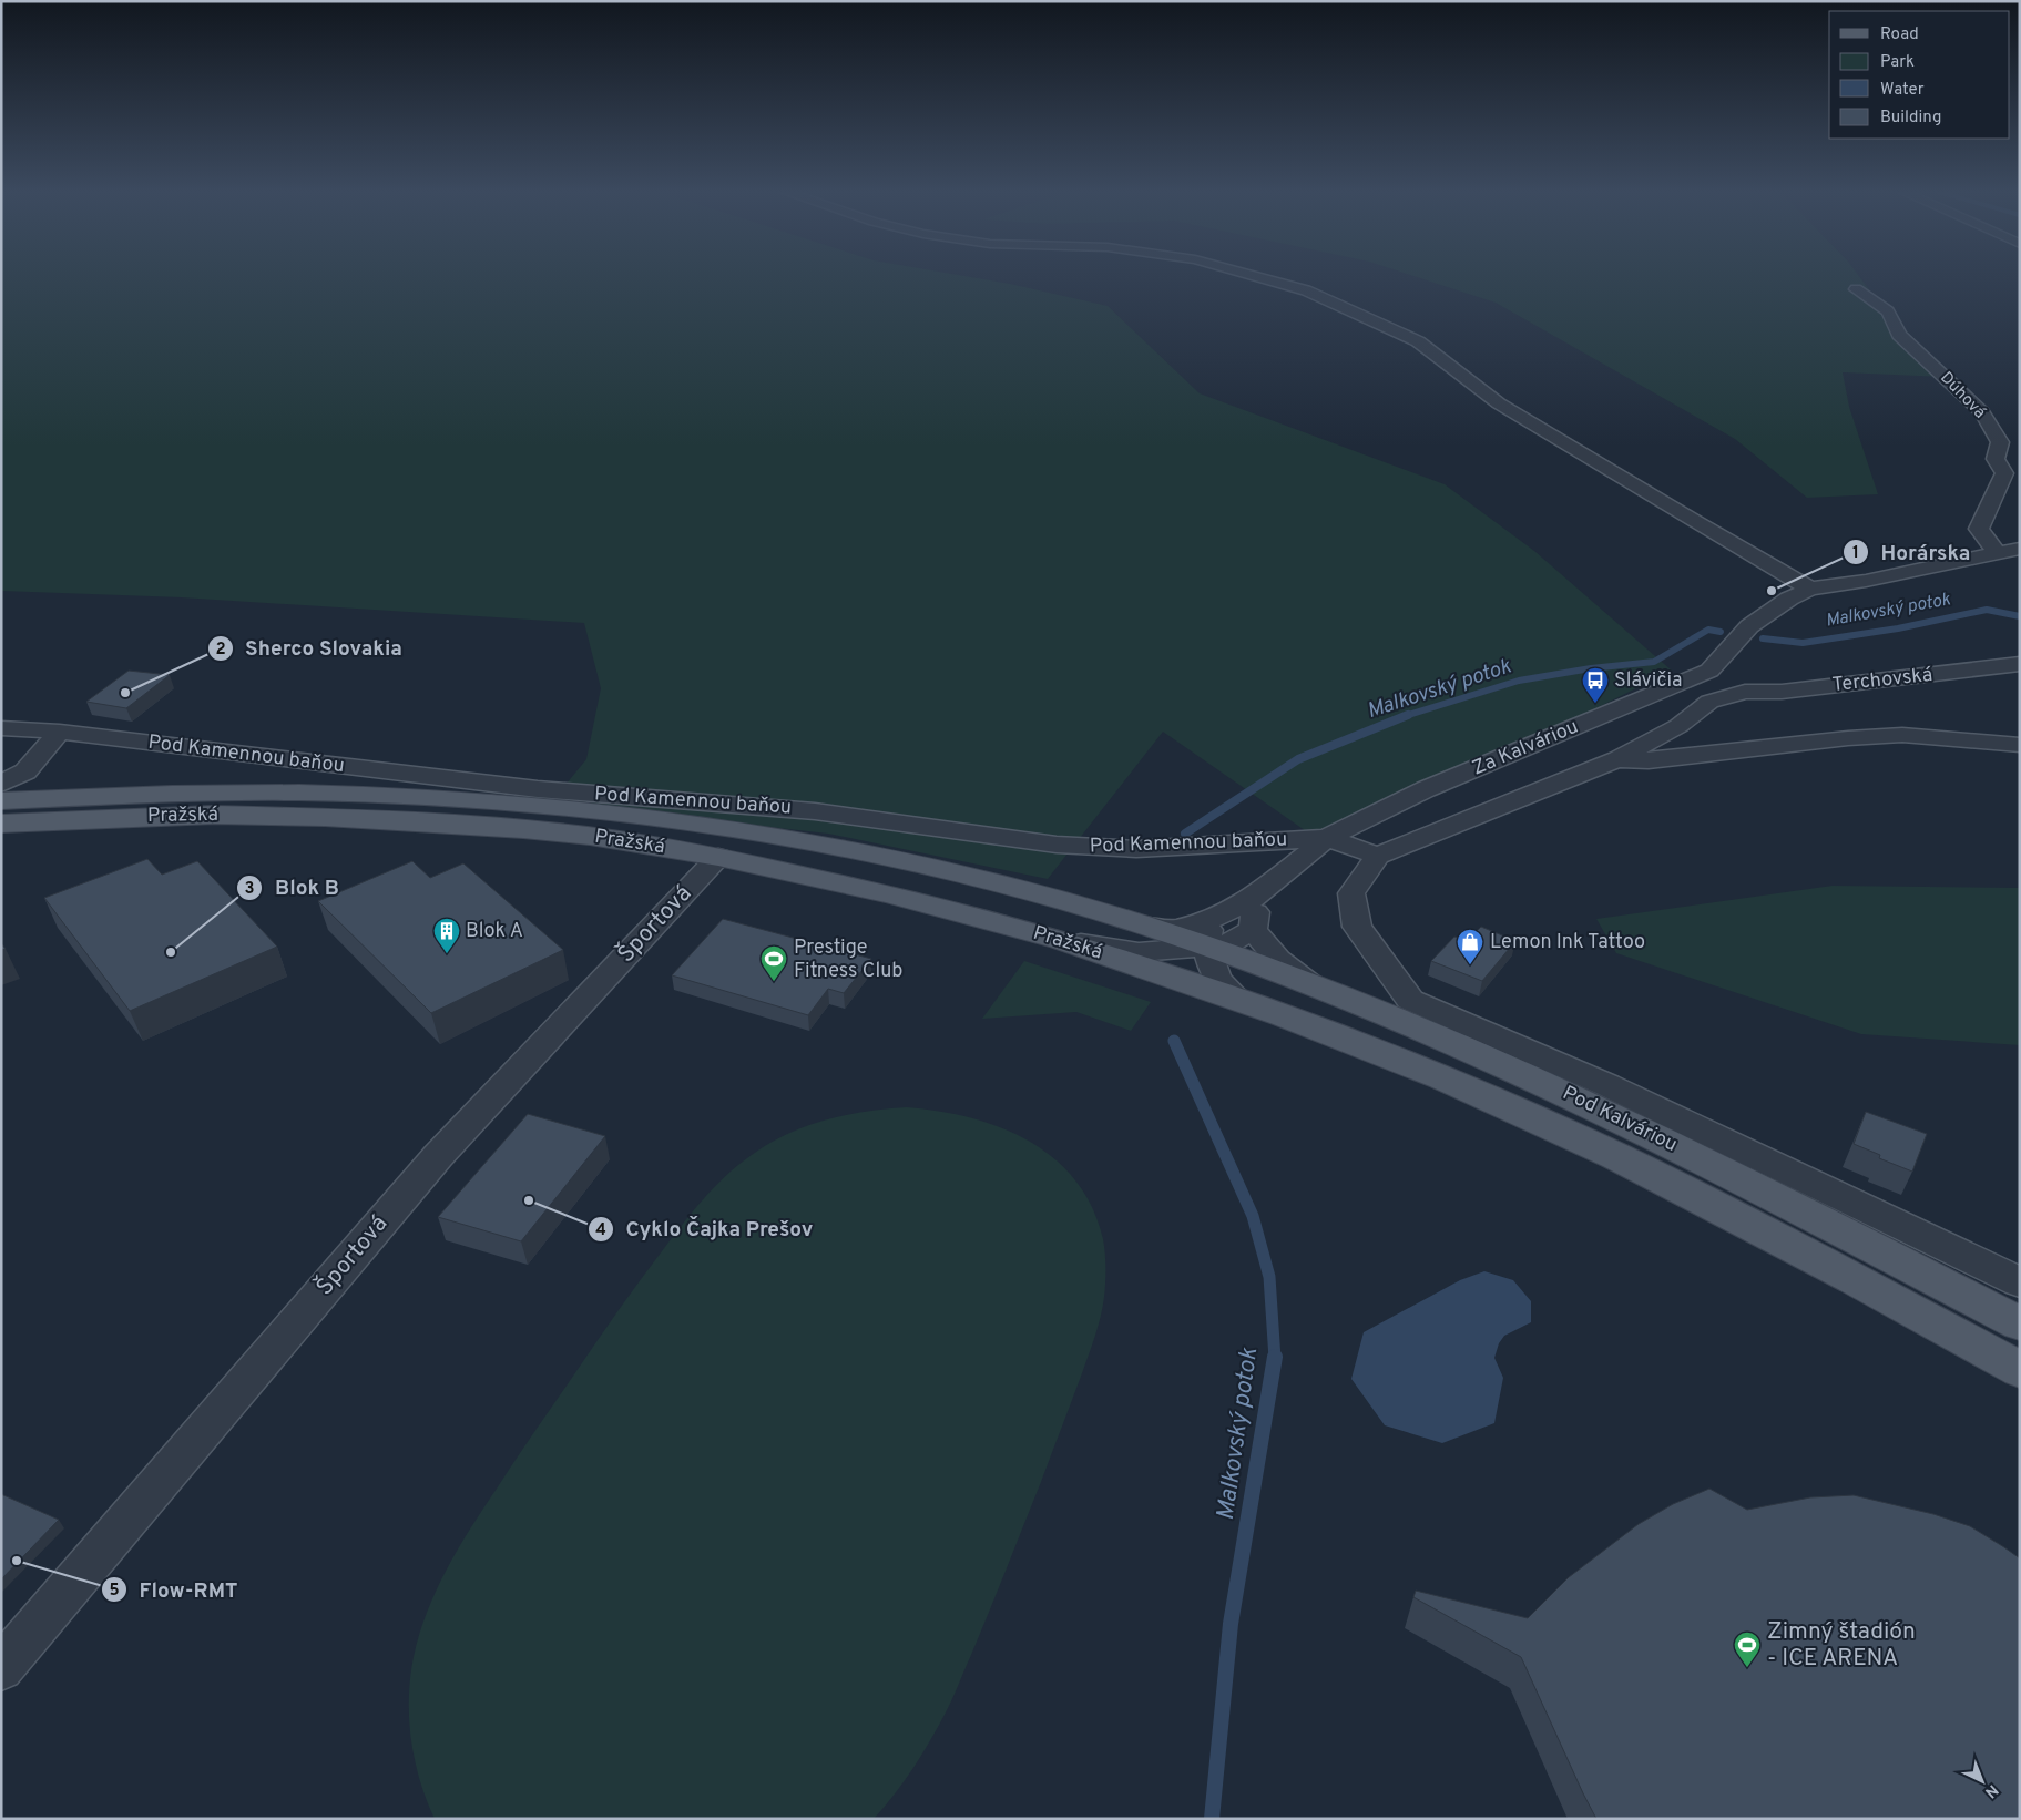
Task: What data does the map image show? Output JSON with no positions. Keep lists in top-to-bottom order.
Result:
{
  "streets": {
    "main road": ["Pražská", "Pod Kalváriou"],
    "street": [
      "Dúhová",
      "Terchovská",
      "Za Kalváriou",
      "Pod Kamennou baňou",
      "Športová"
    ]
  },
  "crossings": [
    ["Dúhová", "Za Kalváriou"],
    ["Za Kalváriou", "Pod Kamennou baňou"],
    ["Za Kalváriou", "Pražská"],
    ["Za Kalváriou", "Pod Kalváriou"],
    ["Pražská", "Športová"],
    ["Pražská", "Pod Kalváriou"]
  ],
  "water": ["Malkovský potok"],
  "places": {
    "other": [
      "Horárska",
      "Sherco Slovakia",
      "Blok B",
      "Cyklo Čajka Prešov",
      "Flow-RMT"
    ],
    "bus stop": ["Slávičia"],
    "building": ["Blok A"],
    "shop": ["Lemon Ink Tattoo"],
    "sports": ["Prestige Fitness Club", "Zimný štadión - ICE ARENA"]
  },
  "legend": [
    "Road",
    "Park",
    "Water",
    "Building"
  ],
  "north": "bottom right"
}
